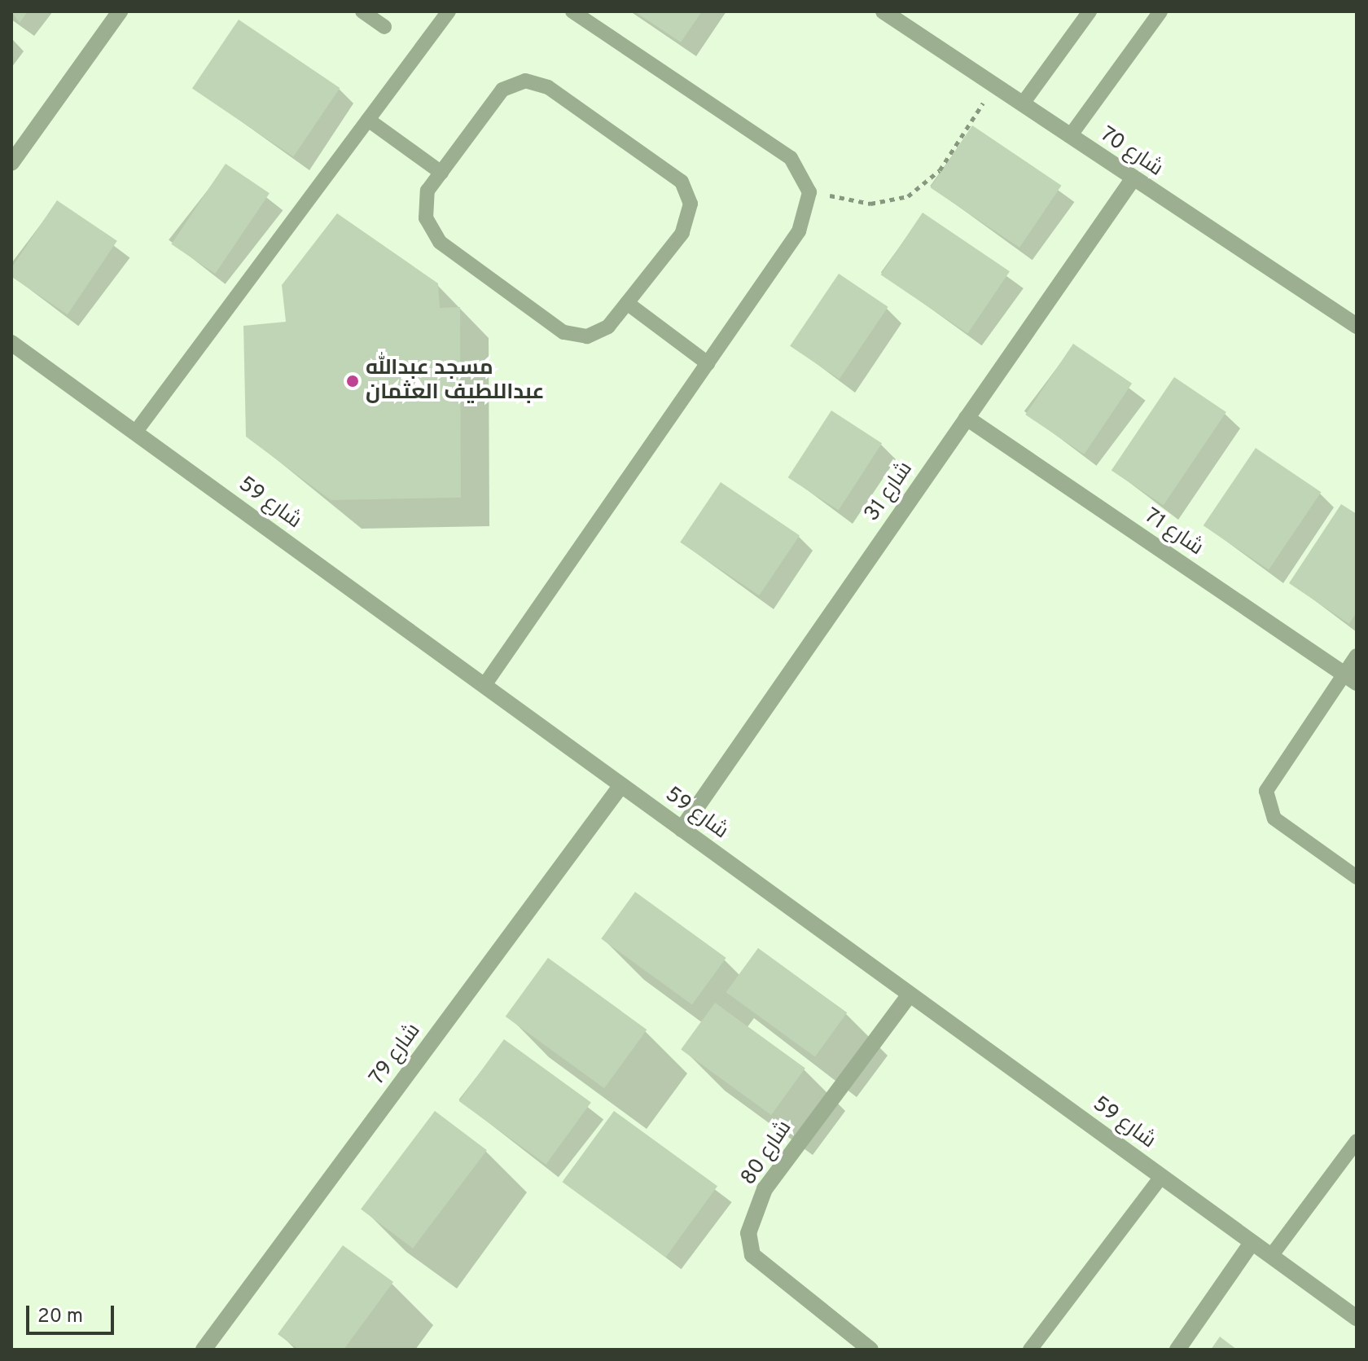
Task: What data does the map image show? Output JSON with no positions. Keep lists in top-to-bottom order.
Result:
{
  "streets": {
    "street": [
      "شارع 70",
      "شارع 31",
      "شارع 59",
      "شارع 71",
      "شارع 79",
      "شارع 80"
    ]
  },
  "crossings": [
    ["شارع 70", "شارع 31"],
    ["شارع 31", "شارع 59"],
    ["شارع 31", "شارع 71"],
    ["شارع 59", "شارع 79"],
    ["شارع 59", "شارع 80"]
  ],
  "places": ["مسجد عبدالله عبداللطيف العثمان"],
  "scale_bar": "20 m"
}
